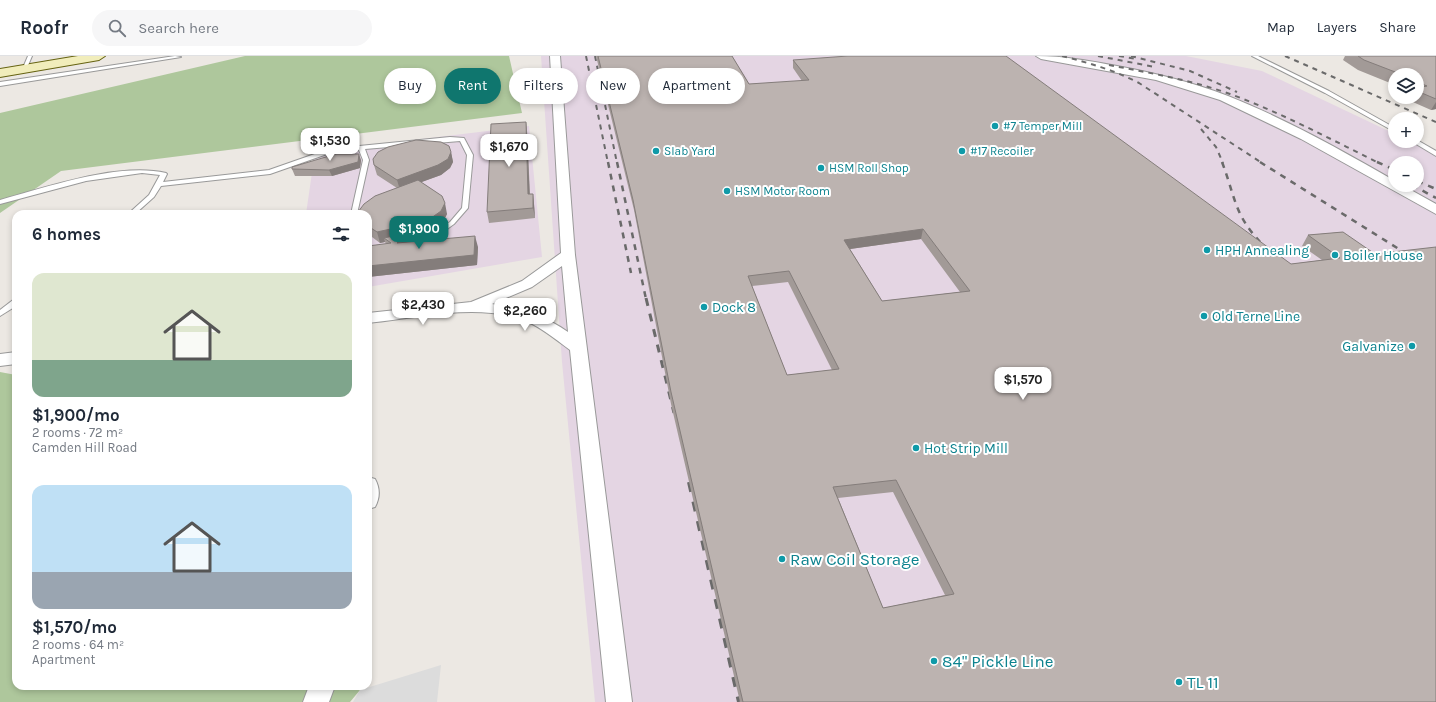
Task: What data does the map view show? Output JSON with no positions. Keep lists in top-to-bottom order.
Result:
{
  "places": [
    "#7 Temper Mill",
    "Slab Yard",
    "#17 Recoiler",
    "HSM Roll Shop",
    "HSM Motor Room",
    "HPH Annealing",
    "Boiler House",
    "Dock 8",
    "Old Terne Line",
    "Galvanize",
    "Hot Strip Mill",
    "Raw Coil Storage",
    "84\" Pickle Line",
    "TL 11"
  ],
  "page": {
    "header": "Roofr",
    "search": "Search here",
    "nav": ["Map", "Layers", "Share"],
    "map_buttons": ["+", "−"],
    "chip": [
      "Buy",
      "Rent",
      "Filters",
      "New",
      "Apartment"
    ],
    "price": [
      "$1,530",
      "$1,670",
      "$1,900",
      "$2,430",
      "$2,260",
      "$1,570"
    ],
    "heading": "6 homes",
    "list": [
      {
        "name": "$1,900/mo",
        "note": "2 rooms · 72 m² · Camden Hill Road"
      },
      {
        "name": "$1,570/mo",
        "note": "2 rooms · 64 m² · Apartment"
      }
    ]
  }
}
